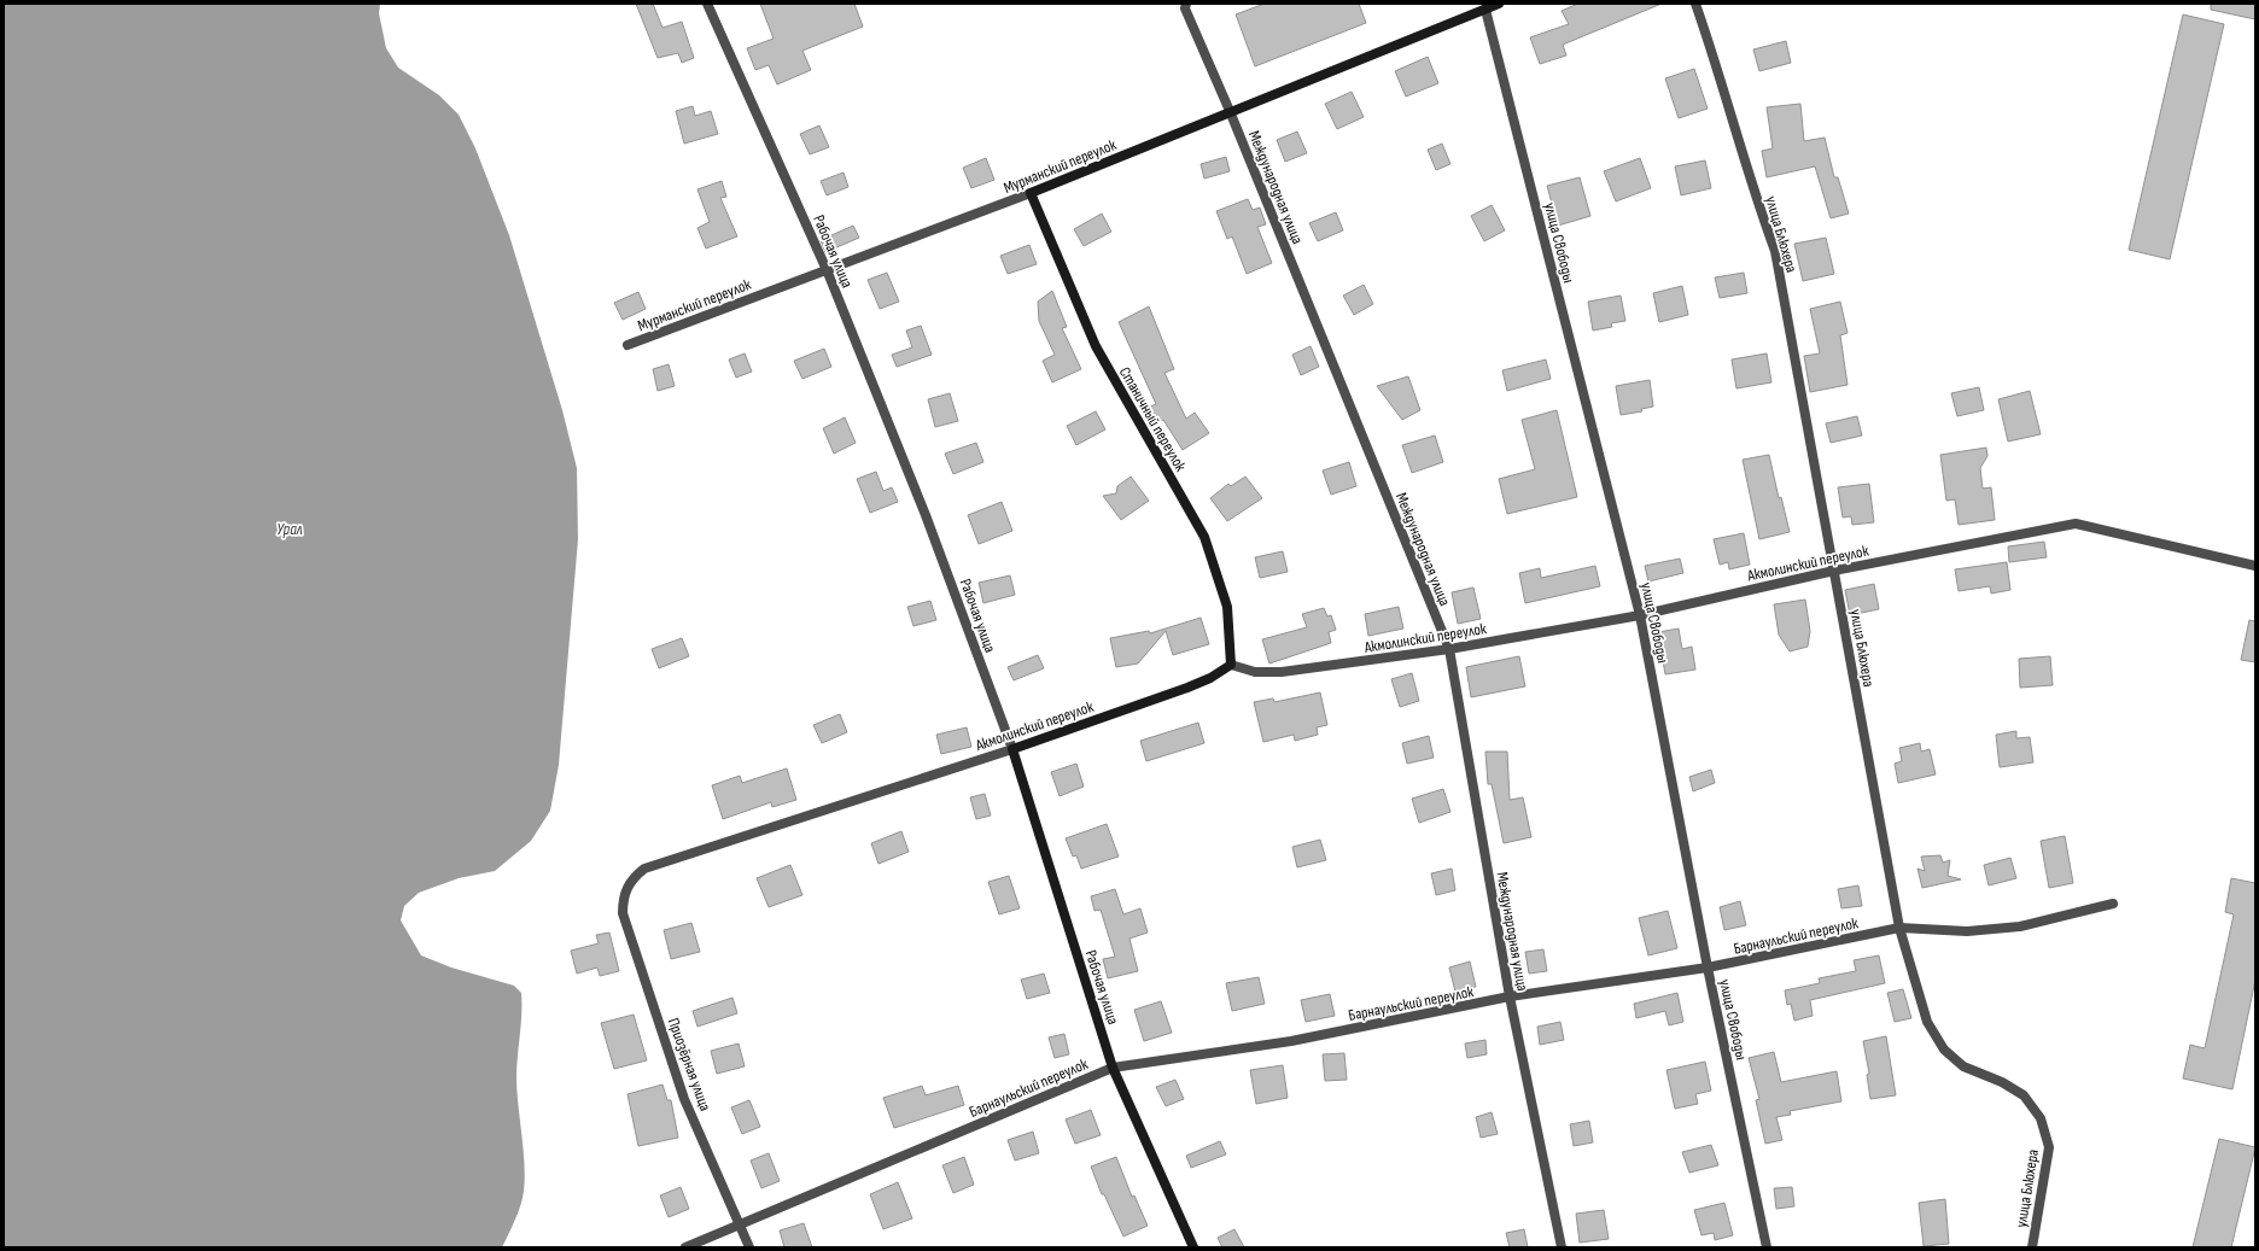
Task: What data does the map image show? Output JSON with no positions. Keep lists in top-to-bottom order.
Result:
{
  "streets": {
    "street": [
      "Мурманский переулок",
      "Международная улица",
      "улица Блюхера",
      "улица Свободы",
      "Рабочая улица",
      "Станичный переулок",
      "Акмолинский переулок",
      "Барнаульский переулок",
      "Приозёрная улица"
    ]
  },
  "crossings": [
    ["Мурманский переулок", "Международная улица"],
    ["Мурманский переулок", "улица Свободы"],
    ["Мурманский переулок", "Рабочая улица"],
    ["Мурманский переулок", "Станичный переулок"],
    ["Международная улица", "Акмолинский переулок"],
    ["Международная улица", "Барнаульский переулок"],
    ["улица Блюхера", "Акмолинский переулок"],
    ["улица Блюхера", "Барнаульский переулок"],
    ["улица Свободы", "Акмолинский переулок"],
    ["улица Свободы", "Барнаульский переулок"],
    ["Рабочая улица", "Акмолинский переулок"],
    ["Рабочая улица", "Барнаульский переулок"],
    ["Станичный переулок", "Акмолинский переулок"],
    ["Акмолинский переулок", "Приозёрная улица"],
    ["Барнаульский переулок", "Приозёрная улица"]
  ],
  "water": ["Урал"]
}
